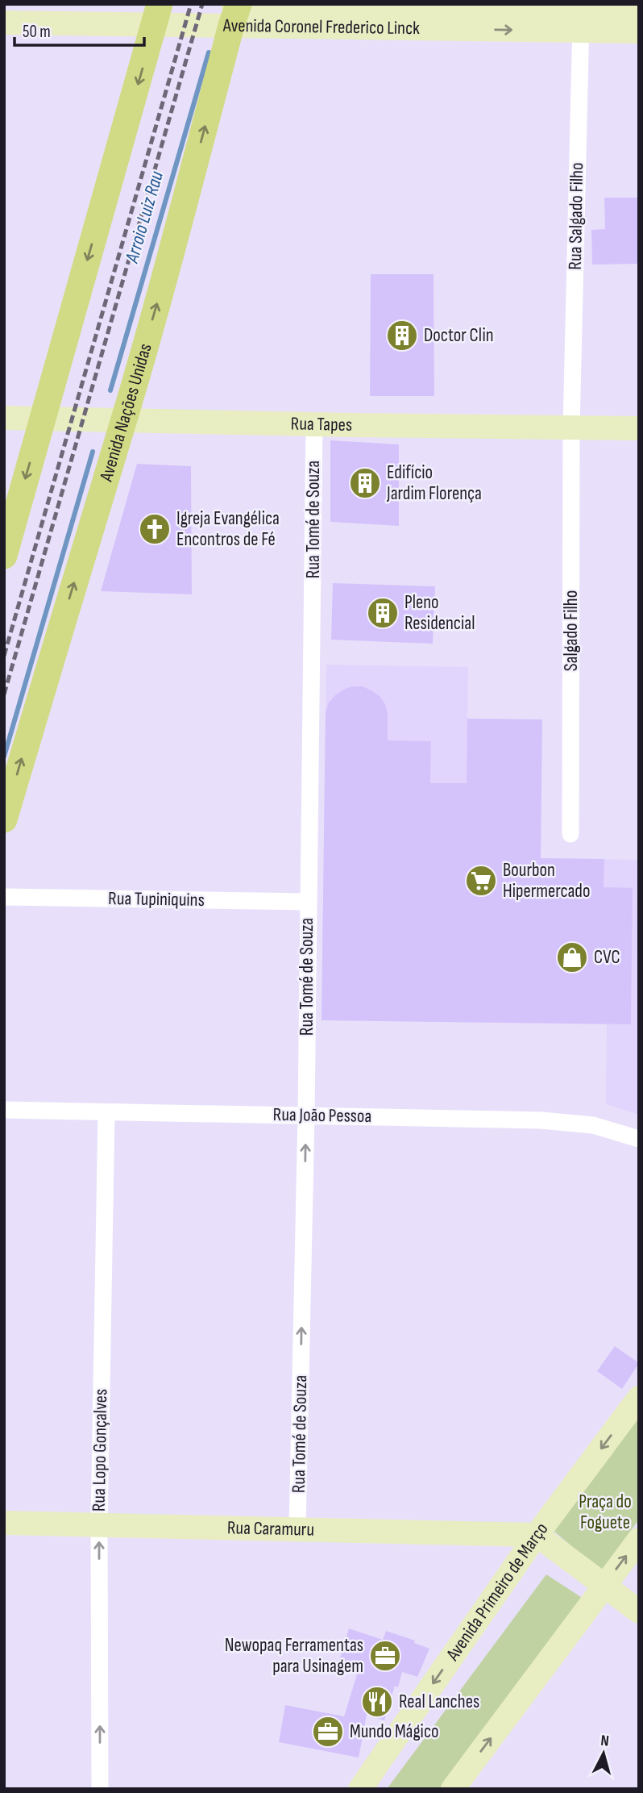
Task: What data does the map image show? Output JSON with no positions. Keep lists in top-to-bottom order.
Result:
{
  "streets": {
    "main road": [
      "Avenida Coronel Frederico Linck",
      "Avenida Nações Unidas",
      "Rua Tapes",
      "Rua Caramuru",
      "Avenida Primeiro de Março"
    ],
    "street": [
      "Rua Salgado Filho",
      "Rua Tomé de Souza",
      "Salgado Filho",
      "Rua Tupiniquins",
      "Rua João Pessoa",
      "Rua Lopo Gonçalves"
    ]
  },
  "crossings": [
    ["Avenida Coronel Frederico Linck", "Rua Salgado Filho"],
    ["Avenida Coronel Frederico Linck", "Avenida Nações Unidas"],
    ["Rua Salgado Filho", "Rua Tapes"],
    ["Rua Salgado Filho", "Salgado Filho"],
    ["Avenida Nações Unidas", "Rua Tapes"],
    ["Rua Tapes", "Rua Tomé de Souza"],
    ["Rua Tapes", "Salgado Filho"],
    ["Rua Tomé de Souza", "Rua Tupiniquins"],
    ["Rua Tomé de Souza", "Rua João Pessoa"],
    ["Rua Tomé de Souza", "Rua Caramuru"],
    ["Rua João Pessoa", "Rua Lopo Gonçalves"],
    ["Rua Lopo Gonçalves", "Rua Caramuru"],
    ["Rua Caramuru", "Avenida Primeiro de Março"]
  ],
  "one_way": ["Rua Tomé de Souza", "Rua Lopo Gonçalves"],
  "water": ["Arroio Luiz Rau"],
  "parks": ["Praça do Foguete"],
  "places": {
    "building": ["Doctor Clin", "Edifício Jardim Florença", "Pleno Residencial"],
    "church": ["Igreja Evangélica Encontros de Fé"],
    "supermarket": ["Bourbon Hipermercado"],
    "shop": ["CVC"],
    "office": ["Newopaq Ferramentas para Usinagem", "Mundo Mágico"],
    "restaurant": ["Real Lanches"]
  },
  "scale_bar": "50 m",
  "north": "top"
}
